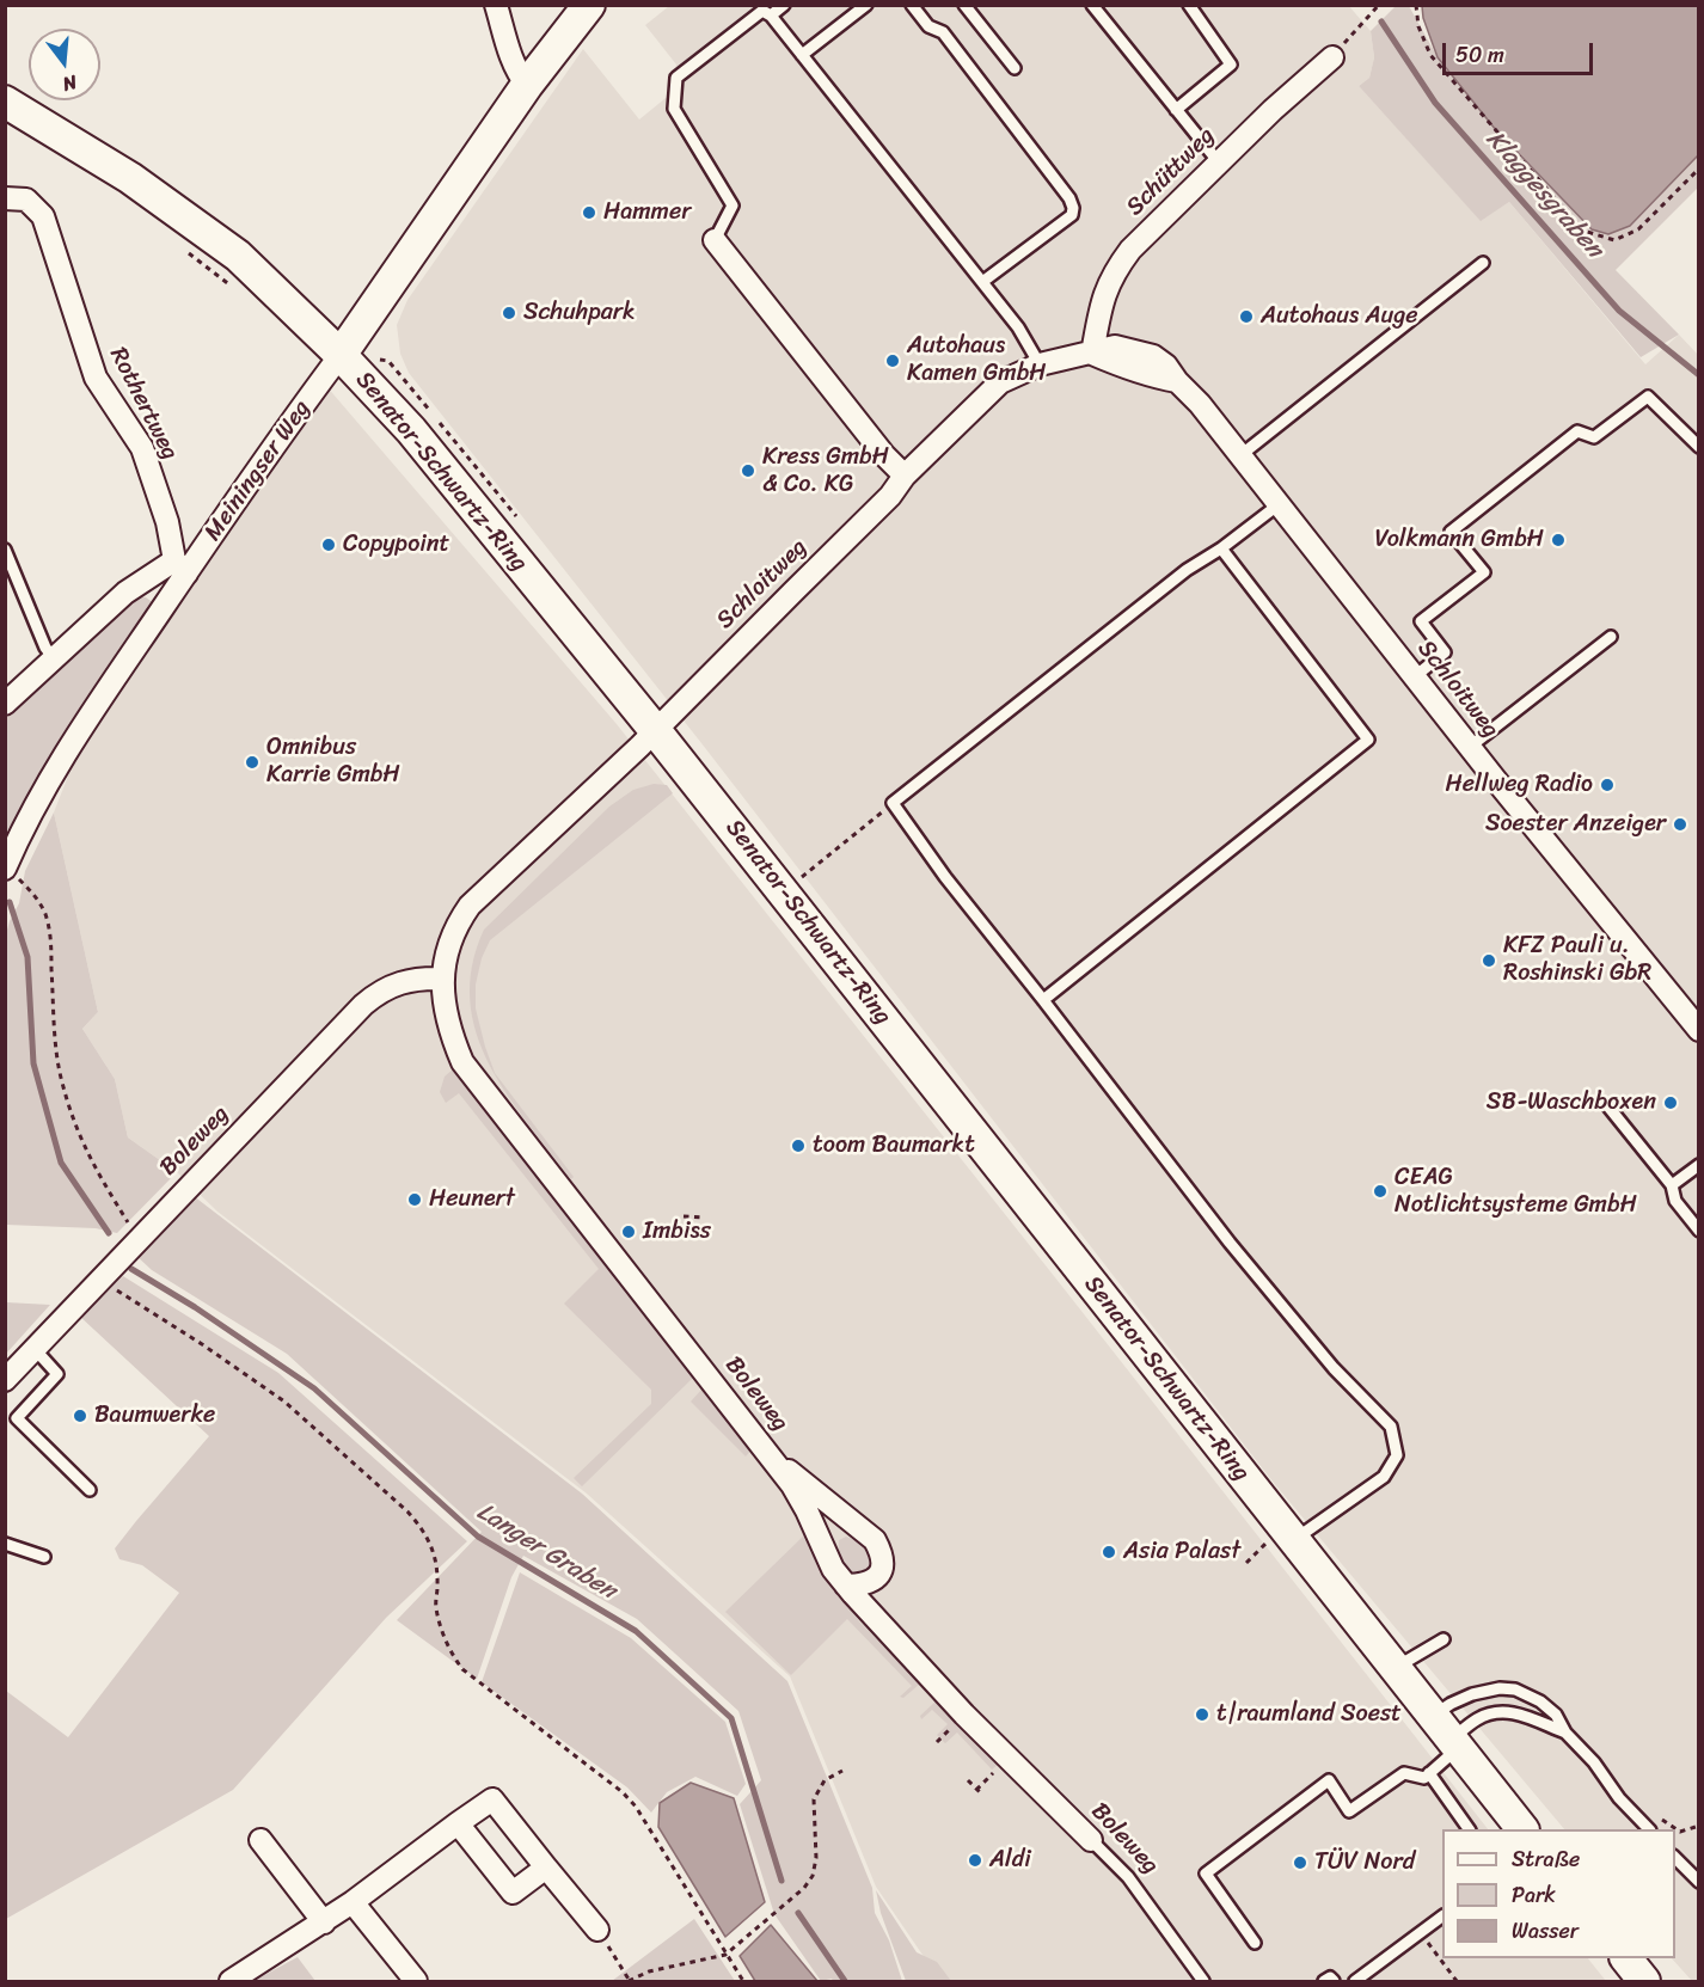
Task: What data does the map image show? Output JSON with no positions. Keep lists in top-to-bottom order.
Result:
{
  "streets": {
    "main road": ["Meiningser Weg", "Senator-Schwartz-Ring"],
    "street": [
      "Schüttweg",
      "Rothertweg",
      "Schloitweg",
      "Boleweg"
    ]
  },
  "crossings": [
    ["Schüttweg", "Schloitweg"],
    ["Rothertweg", "Meiningser Weg"],
    ["Meiningser Weg", "Senator-Schwartz-Ring"],
    ["Senator-Schwartz-Ring", "Schloitweg"],
    ["Senator-Schwartz-Ring", "Boleweg"],
    ["Schloitweg", "Boleweg"]
  ],
  "water": ["Klaggesgraben", "Langer Graben"],
  "places": [
    "Hammer",
    "Schuhpark",
    "Autohaus Auge",
    "Autohaus Kamen GmbH",
    "Kress GmbH & Co. KG",
    "Volkmann GmbH",
    "Copypoint",
    "Omnibus Karrie GmbH",
    "Hellweg Radio",
    "Soester Anzeiger",
    "KFZ Pauli u. Roshinski GbR",
    "SB-Waschboxen",
    "toom Baumarkt",
    "CEAG Notlichtsysteme GmbH",
    "Heunert",
    "Imbiss",
    "Baumwerke",
    "Asia Palast",
    "t|raumland Soest",
    "Aldi",
    "TÜV Nord"
  ],
  "legend": ["Straße", "Park", "Wasser"],
  "scale_bar": "50 m",
  "north": "bottom"
}
